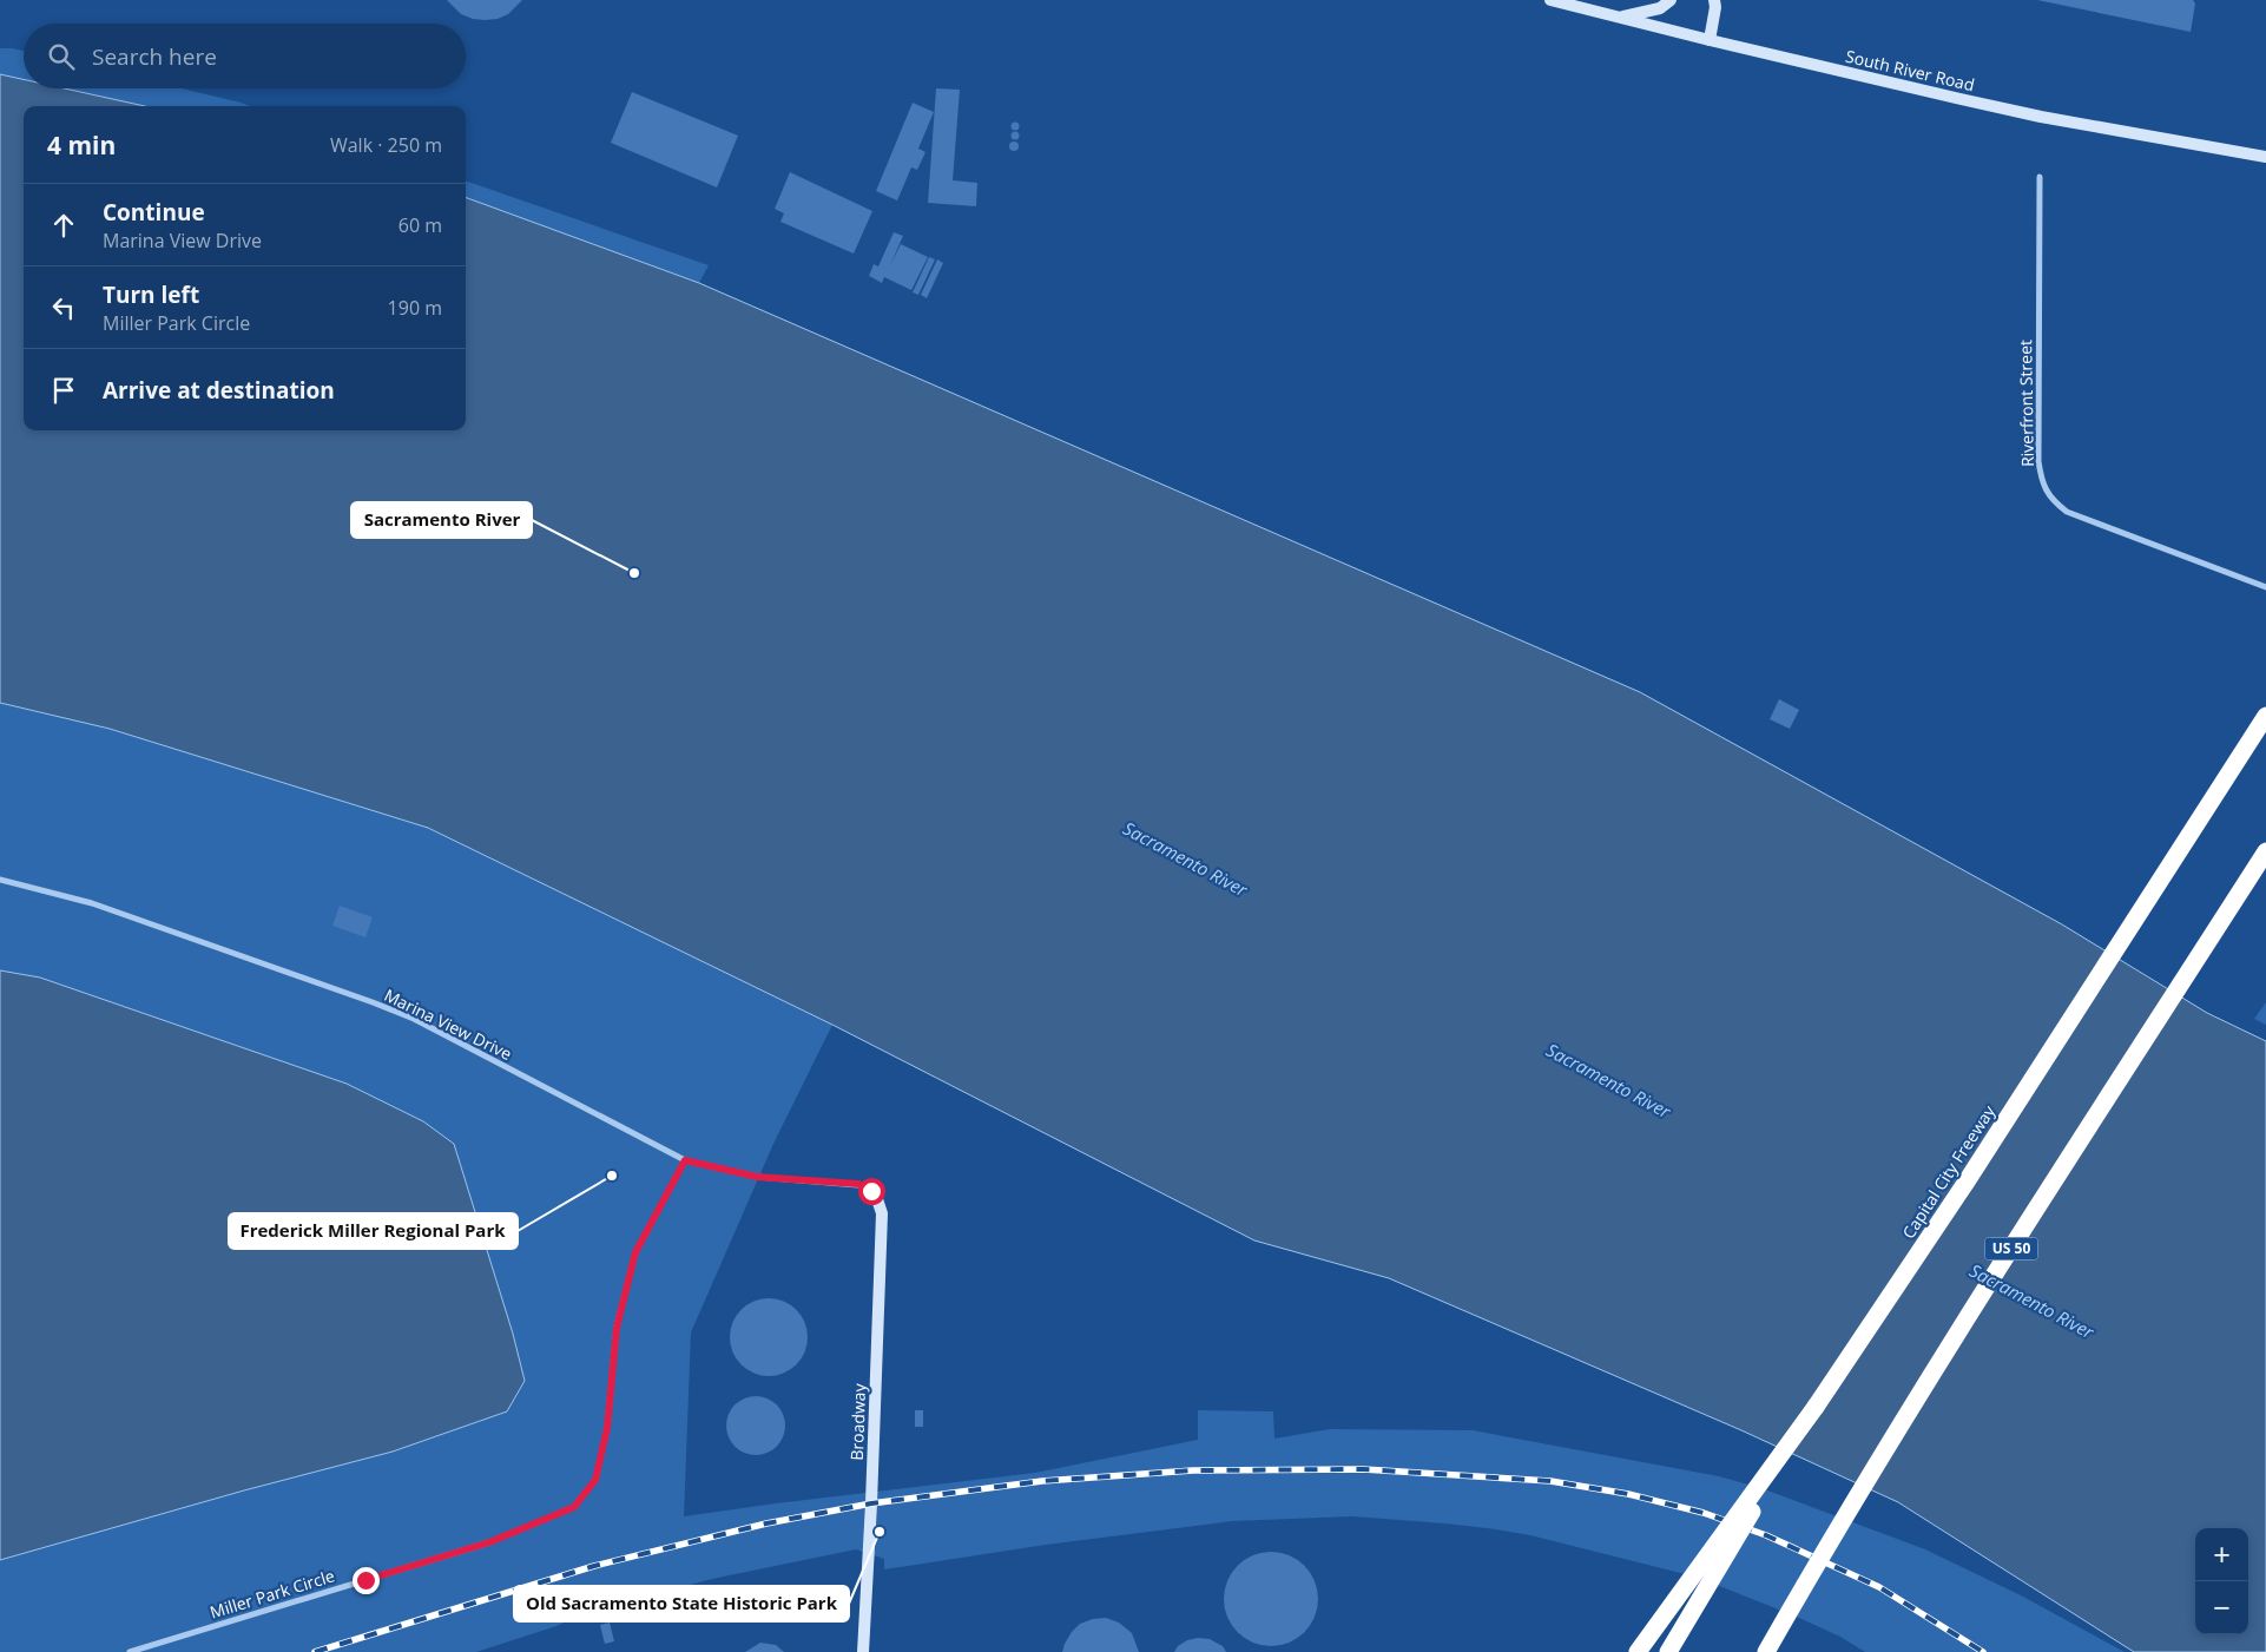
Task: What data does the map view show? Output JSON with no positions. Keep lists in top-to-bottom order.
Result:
{
  "streets": {
    "highway": ["Capital City Freeway", "US 50"],
    "street": [
      "South River Road",
      "Riverfront Street",
      "Marina View Drive",
      "Broadway",
      "Miller Park Circle"
    ]
  },
  "crossings": [
    ["Marina View Drive", "Broadway"],
    ["Marina View Drive", "Miller Park Circle"]
  ],
  "water": ["Sacramento River"],
  "places": ["Sacramento River", "Frederick Miller Regional Park", "Old Sacramento State Historic Park"],
  "page": {
    "search": "Search here",
    "heading": ["4 min", "Walk · 250 m"],
    "list": [
      ["Continue", "Marina View Drive", "60 m"],
      ["Turn left", "Miller Park Circle", "190 m"],
      "Arrive at destination"
    ],
    "map_buttons": ["+", "−"]
  }
}
